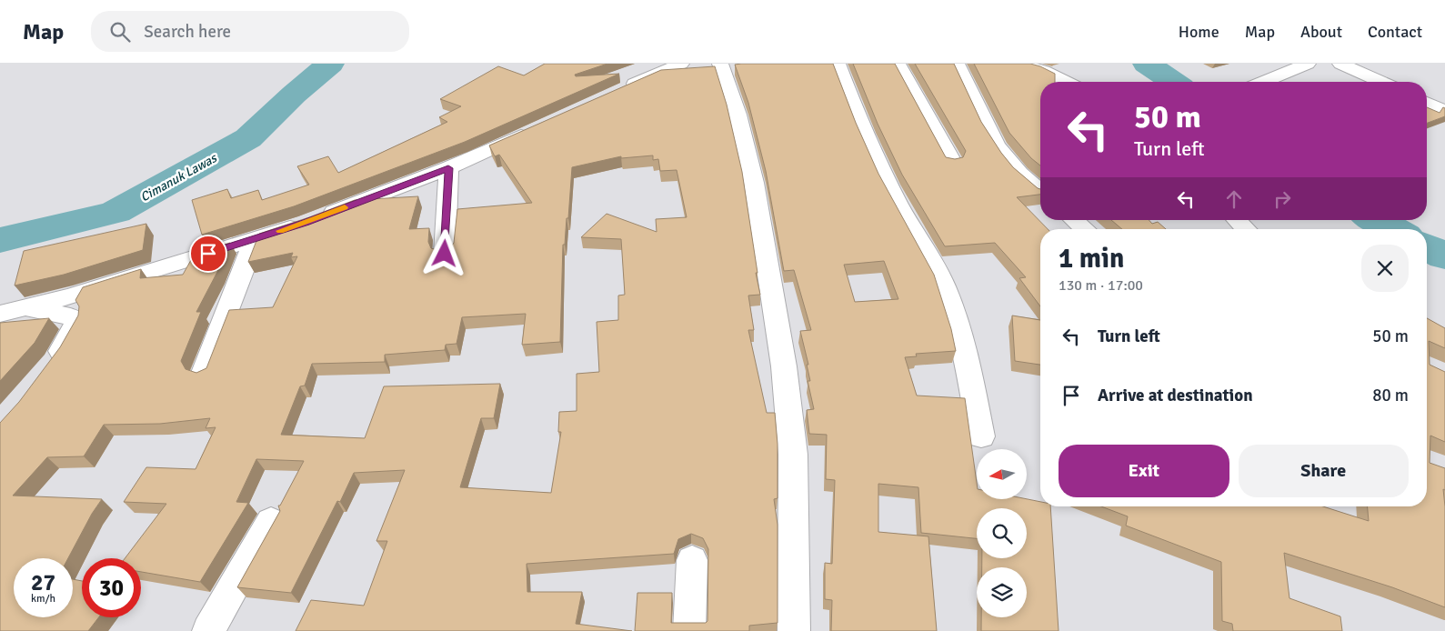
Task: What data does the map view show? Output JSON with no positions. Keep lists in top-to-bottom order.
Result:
{
  "water": ["Cimanuk Lawas"],
  "north": "left",
  "page": {
    "header": "Map",
    "search": "Search here",
    "nav": [
      "Home",
      "Map",
      "About",
      "Contact"
    ],
    "turn": ["50 m", "Turn left"],
    "heading": ["1 min", "130 m · 17:00"],
    "list": [
      {
        "name": "Turn left",
        "value": "50 m"
      },
      {
        "name": "Arrive at destination",
        "value": "80 m"
      }
    ],
    "buttons": ["Exit", "Share"],
    "speed": "27 km/h",
    "limit": "30"
  }
}
